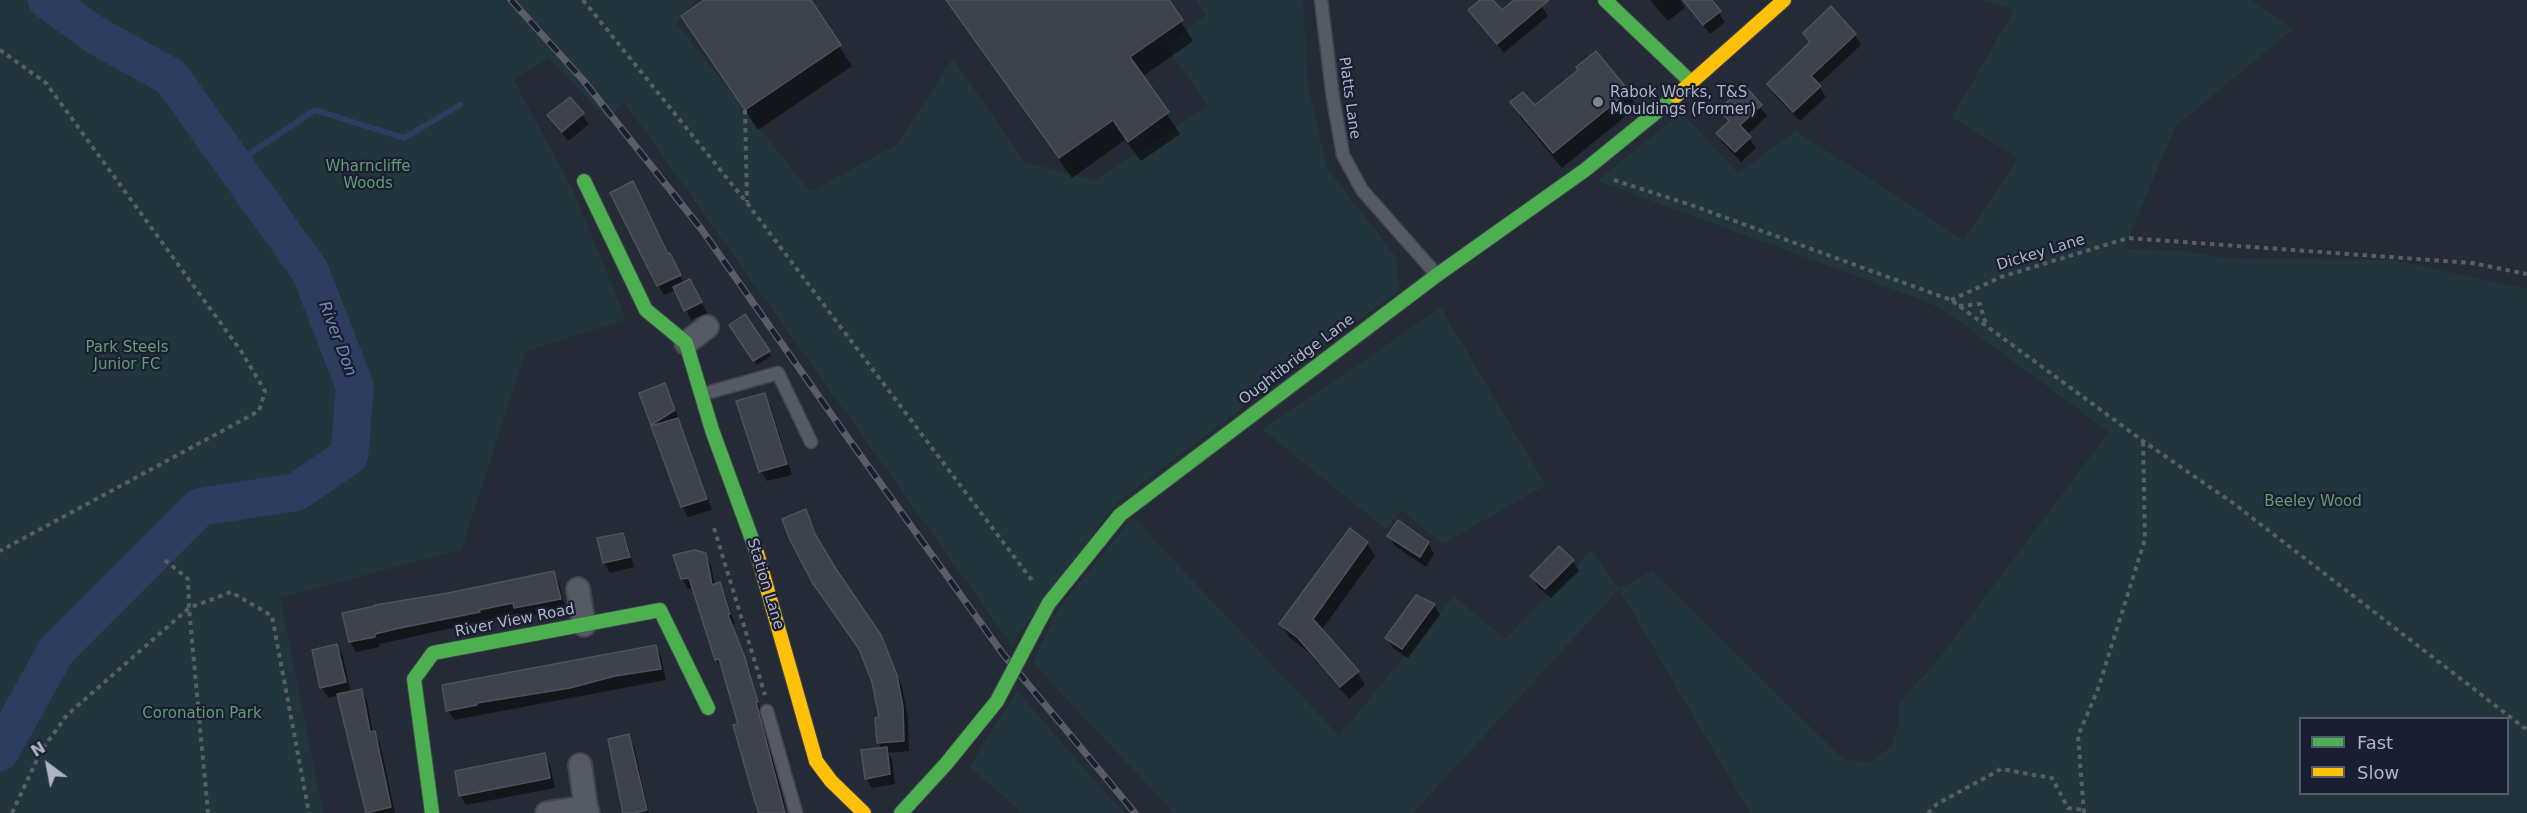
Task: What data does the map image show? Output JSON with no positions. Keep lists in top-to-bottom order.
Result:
{
  "streets": {
    "street": ["Oughtibridge Lane", "Station Lane", "River View Road"],
    "lane": ["Platts Lane"],
    "path": ["Dickey Lane"]
  },
  "crossings": [
    ["Platts Lane", "Oughtibridge Lane"]
  ],
  "water": ["River Don"],
  "parks": [
    "Wharncliffe Woods",
    "Park Steels Junior FC",
    "Beeley Wood",
    "Coronation Park"
  ],
  "places": ["Rabok Works, T&S Mouldings (Former)"],
  "legend": ["Fast", "Slow"],
  "north": "top left"
}
